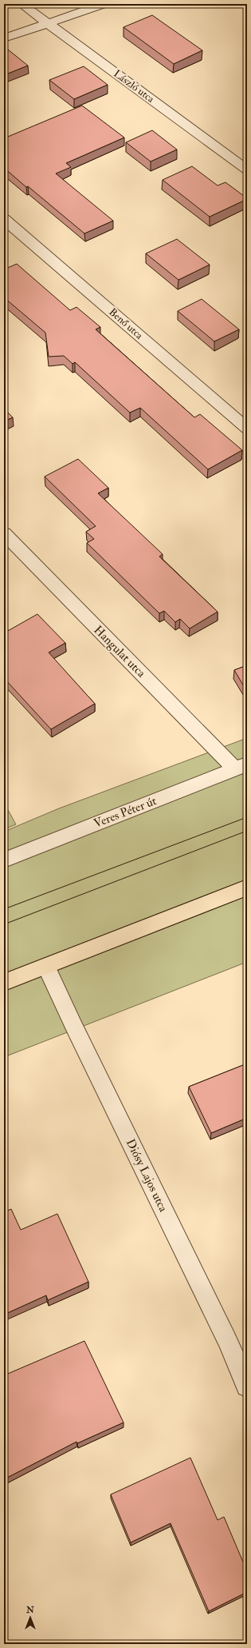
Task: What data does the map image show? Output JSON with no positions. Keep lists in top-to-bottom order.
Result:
{
  "streets": {
    "street": [
      "László utca",
      "Benő utca",
      "Hangulat utca",
      "Veres Péter út",
      "Diósy Lajos utca"
    ]
  },
  "crossings": [
    ["Hangulat utca", "Veres Péter út"]
  ],
  "north": "top"
}
